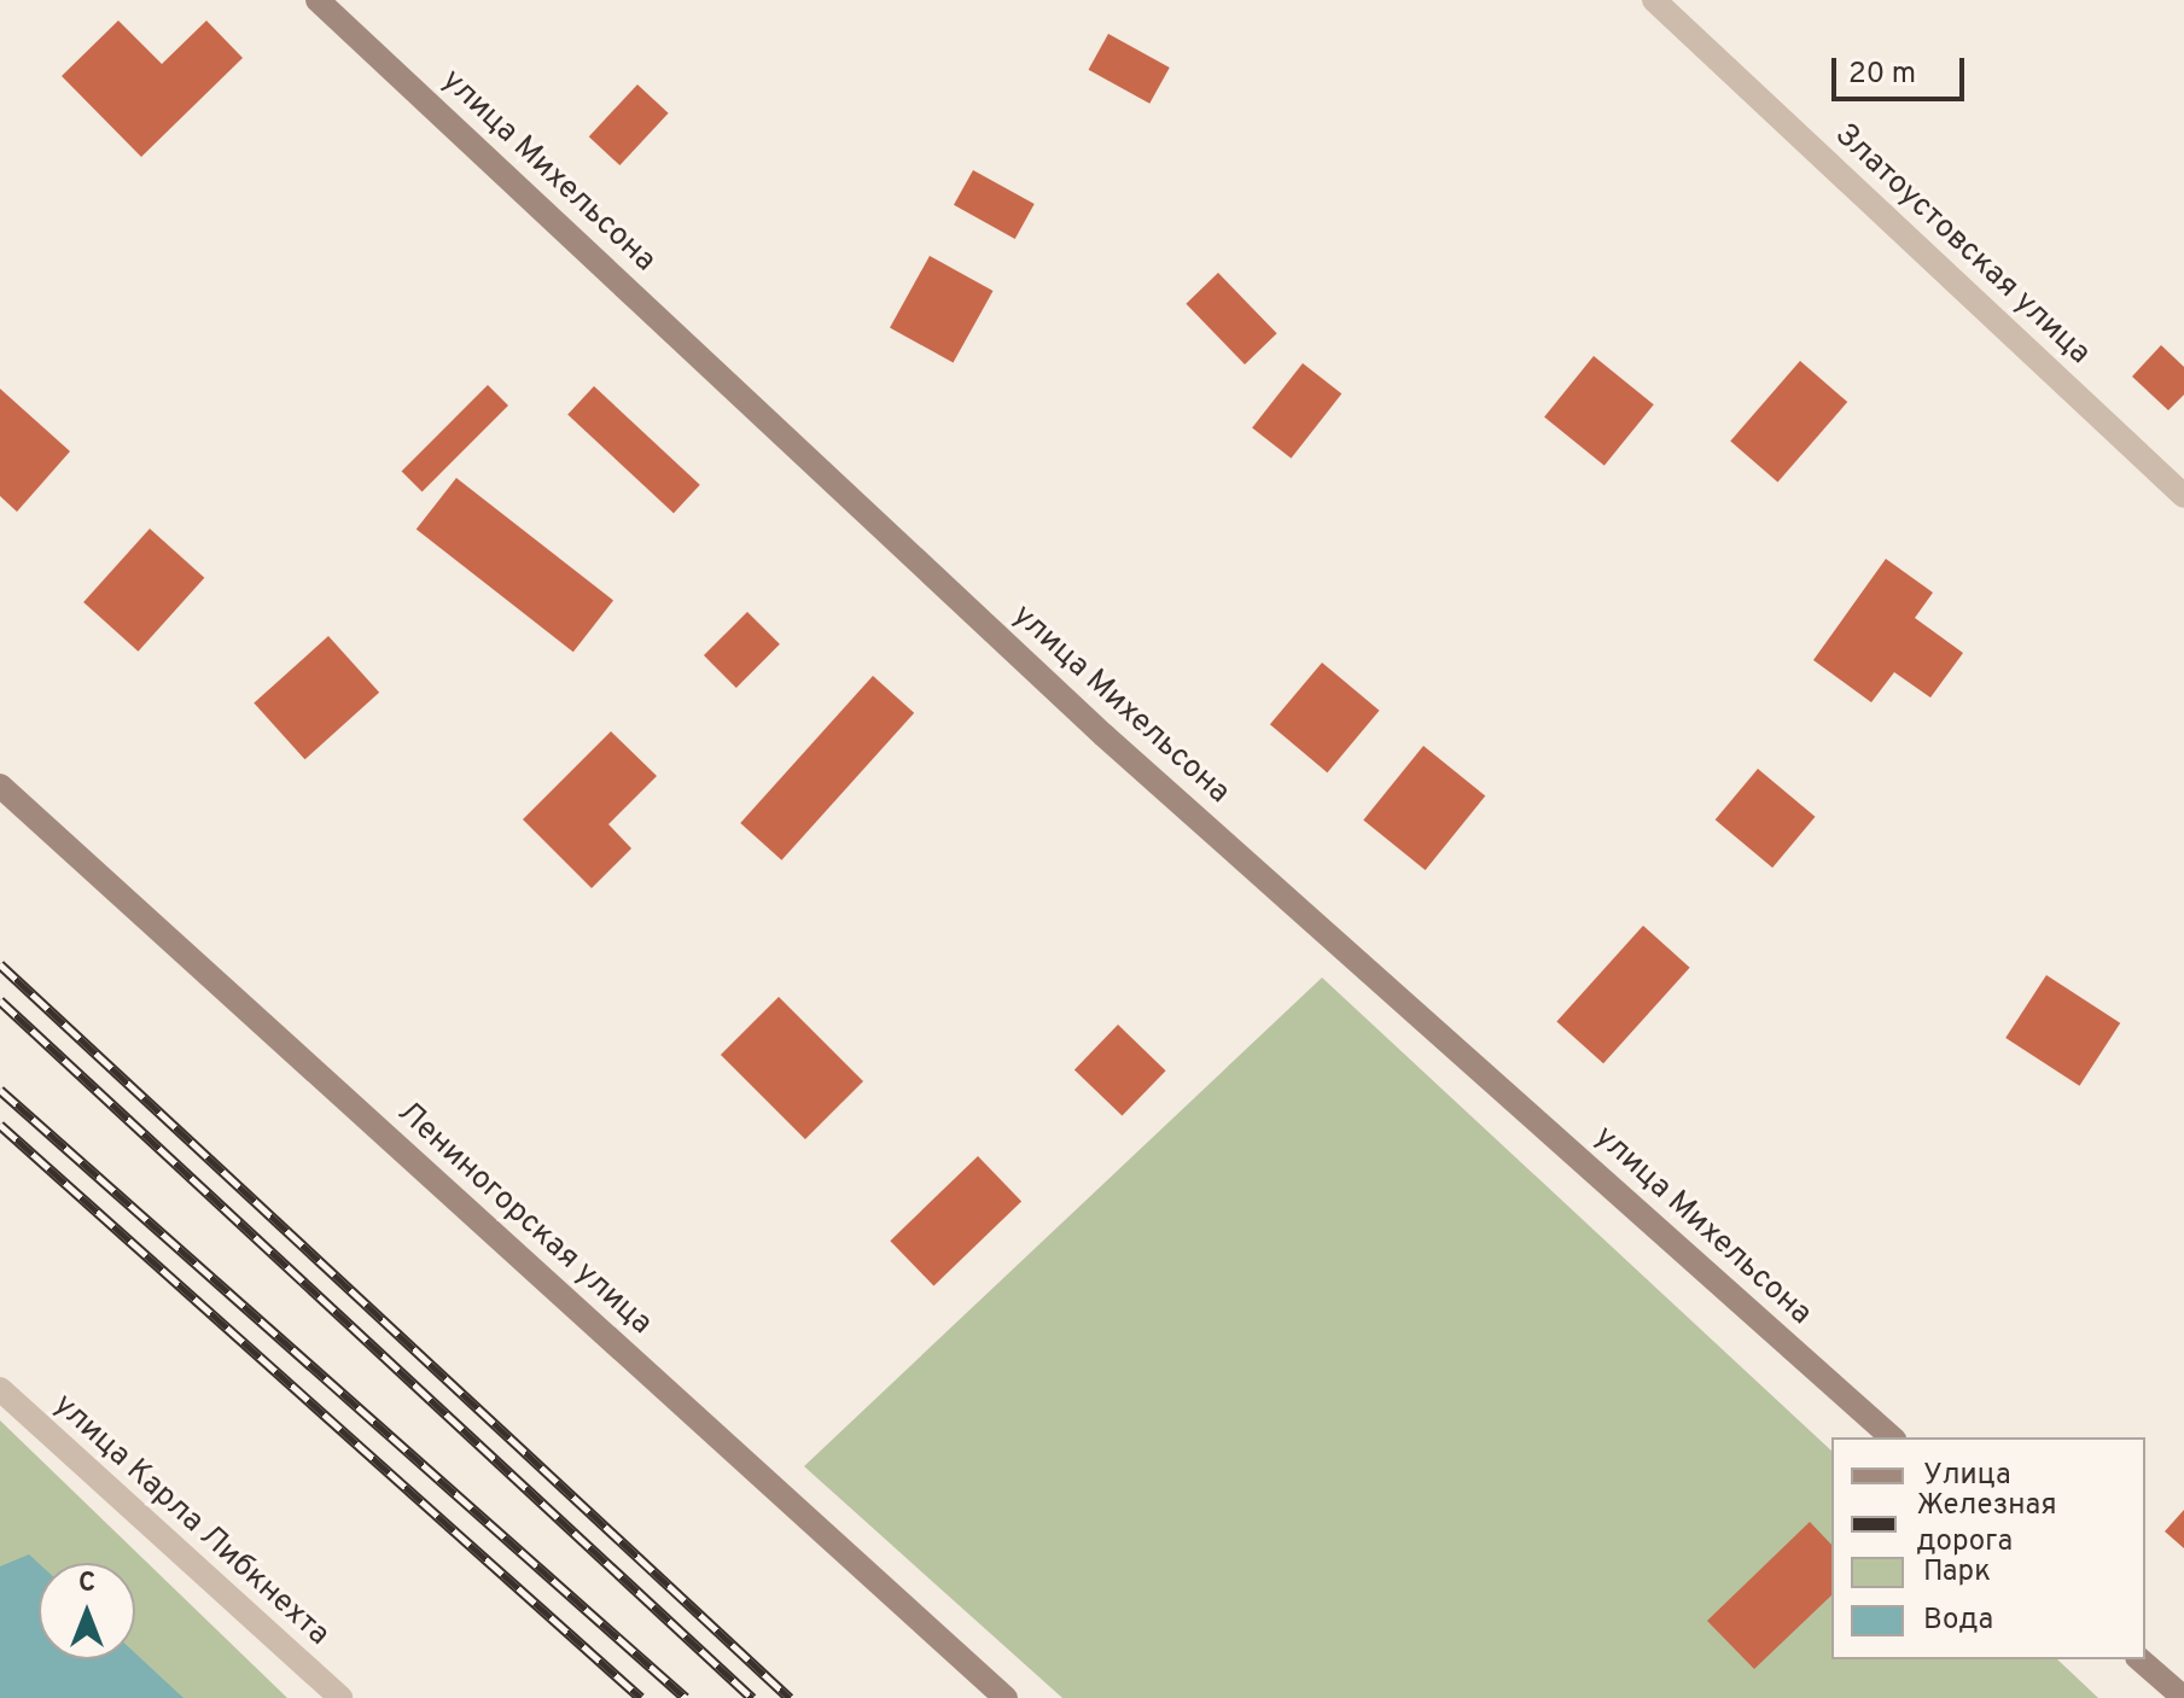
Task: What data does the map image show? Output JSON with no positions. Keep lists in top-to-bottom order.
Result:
{
  "streets": {
    "street": [
      "улица Михельсона",
      "Златоустовская улица",
      "Лениногорская улица",
      "улица Карла Либкнехта"
    ]
  },
  "legend": [
    "Улица",
    "Железная дорога",
    "Парк",
    "Вода"
  ],
  "scale_bar": "20 m",
  "north": "top"
}
